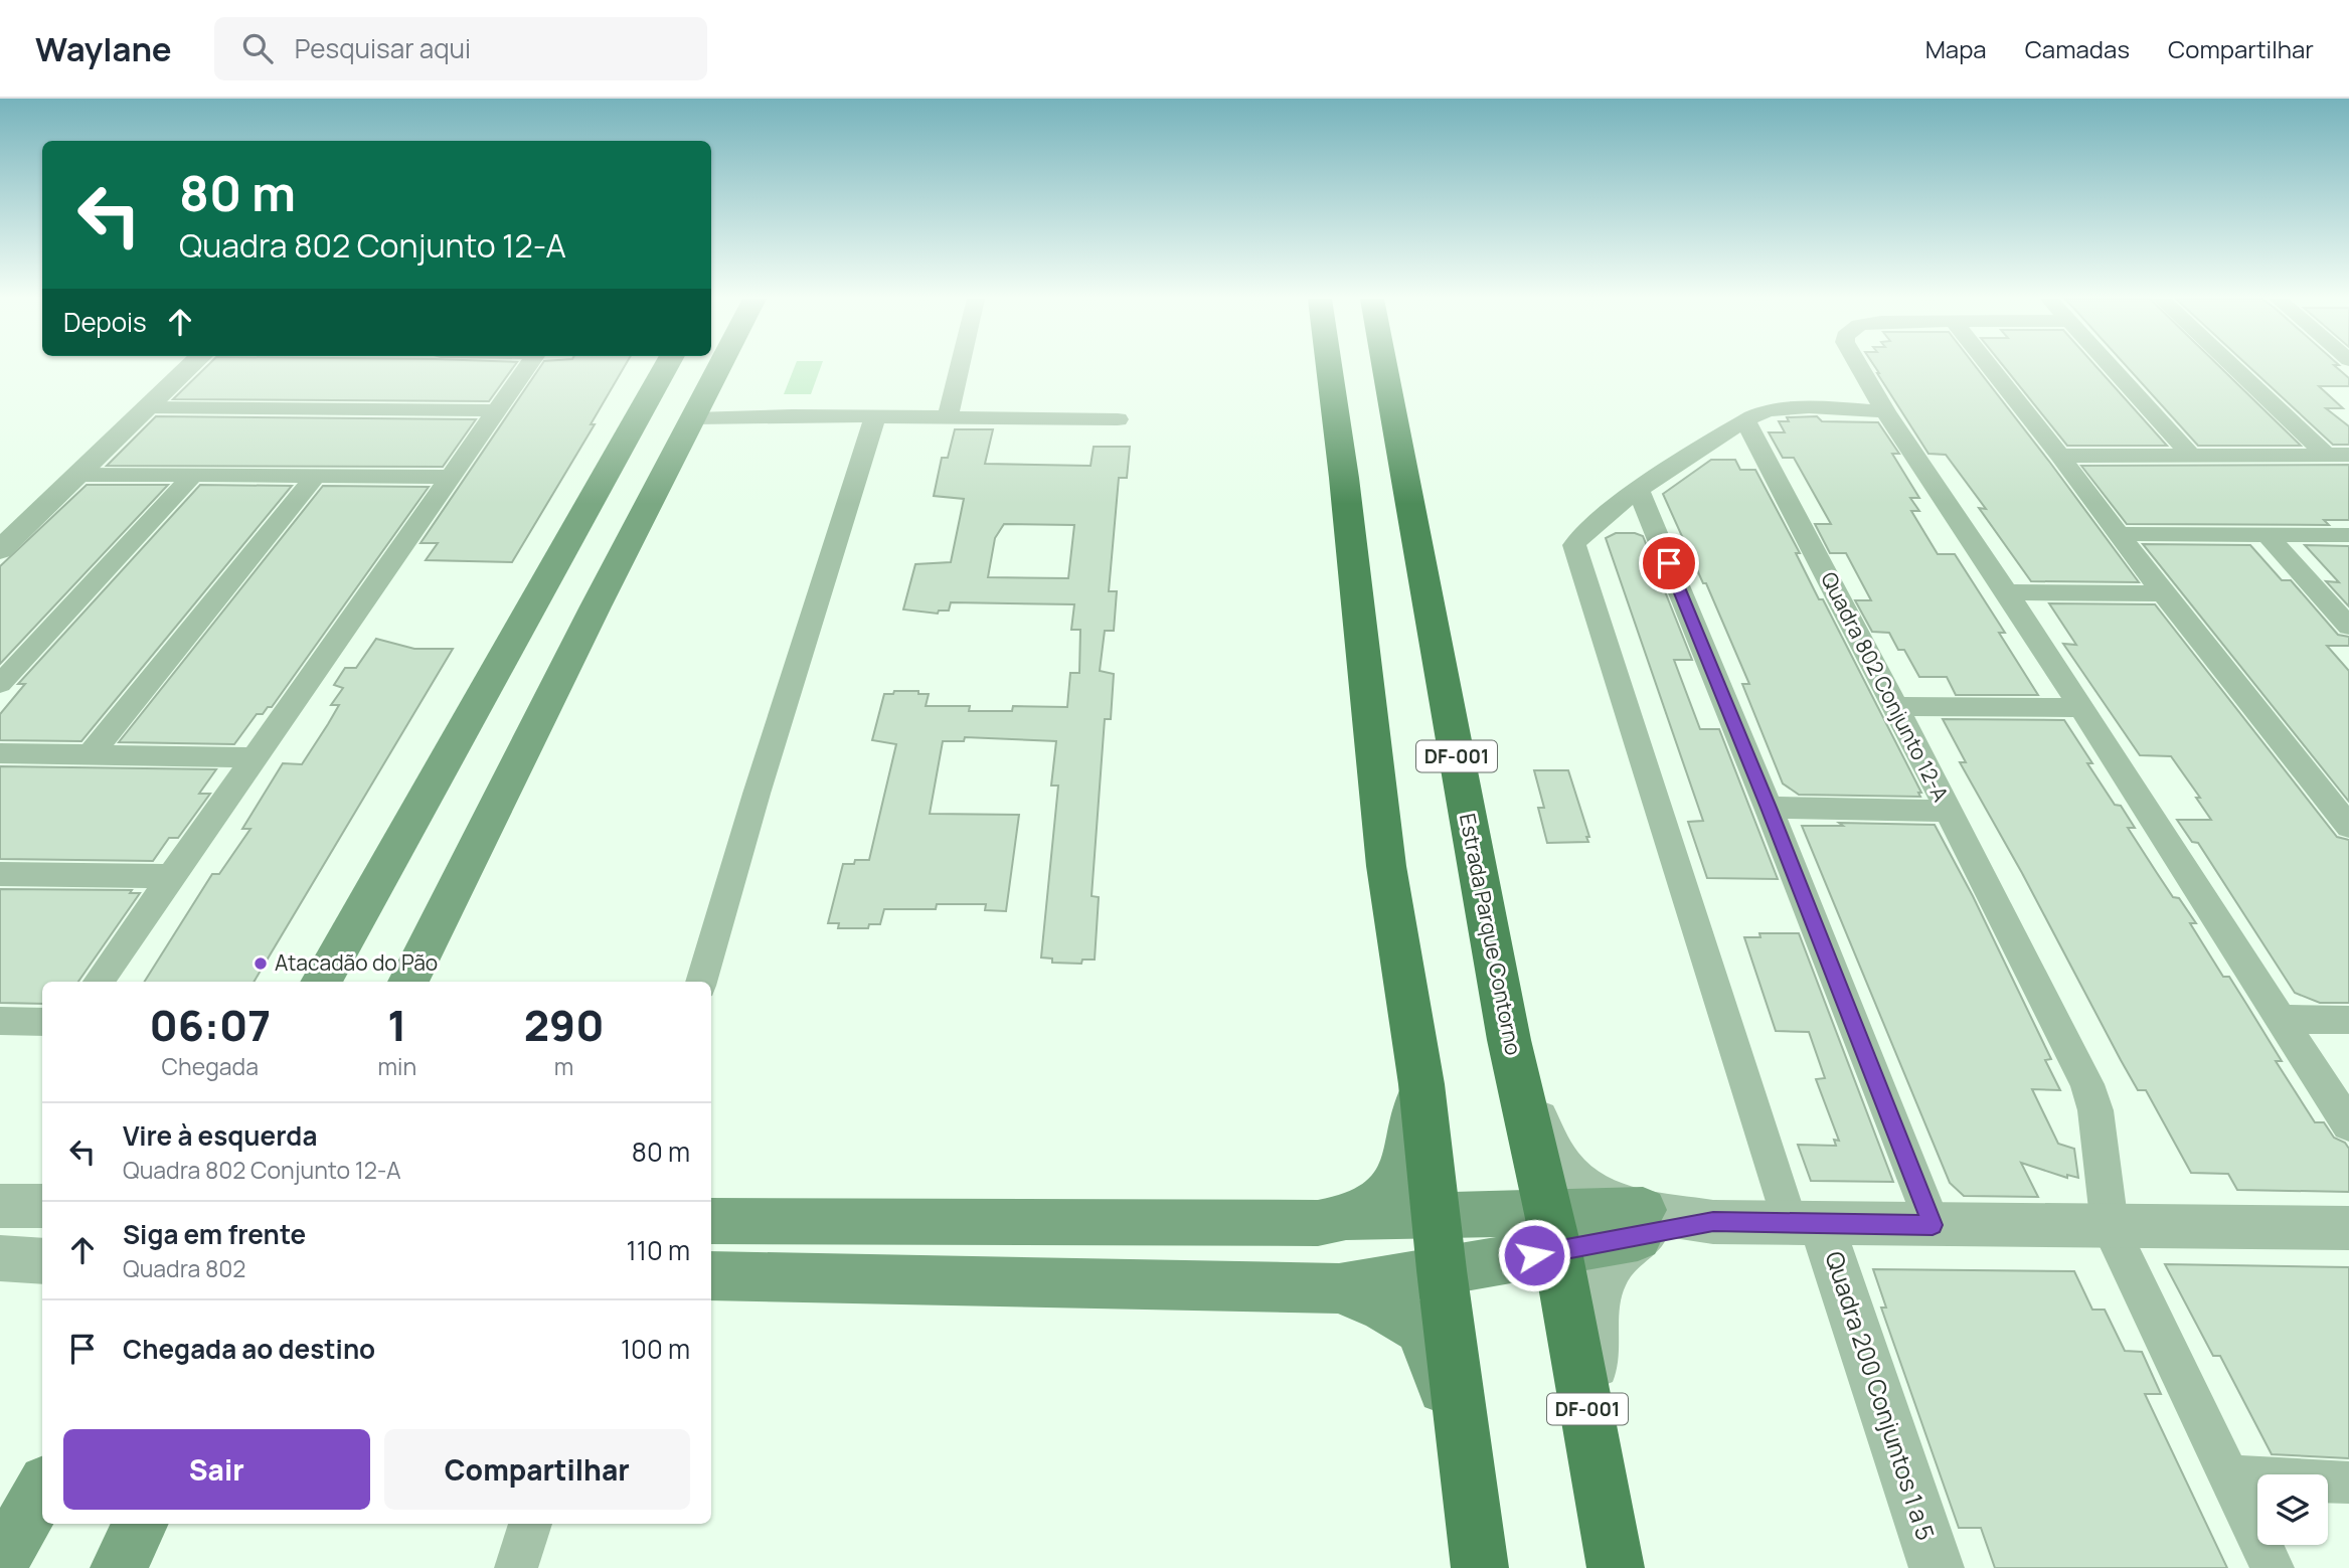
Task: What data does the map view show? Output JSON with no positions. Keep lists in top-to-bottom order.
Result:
{
  "streets": {
    "highway": ["DF-001", "Estrada Parque Contorno"],
    "street": ["Quadra 802 Conjunto 12-A", "Quadra 200 Conjuntos 1 a 5"]
  },
  "places": ["Atacadão do Pão"],
  "page": {
    "header": "Waylane",
    "search": "Pesquisar aqui",
    "nav": ["Mapa", "Camadas", "Compartilhar"],
    "turn": ["80 m", "Quadra 802 Conjunto 12-A"],
    "then": "Depois",
    "eta": [
      "06:07",
      "Chegada",
      "1",
      "min",
      "290",
      "m"
    ],
    "list": [
      {
        "name": "Vire à esquerda",
        "note": "Quadra 802 Conjunto 12-A",
        "value": "80 m"
      },
      {
        "name": "Siga em frente",
        "note": "Quadra 802",
        "value": "110 m"
      },
      {
        "name": "Chegada ao destino",
        "value": "100 m"
      }
    ],
    "buttons": ["Sair", "Compartilhar"]
  }
}
